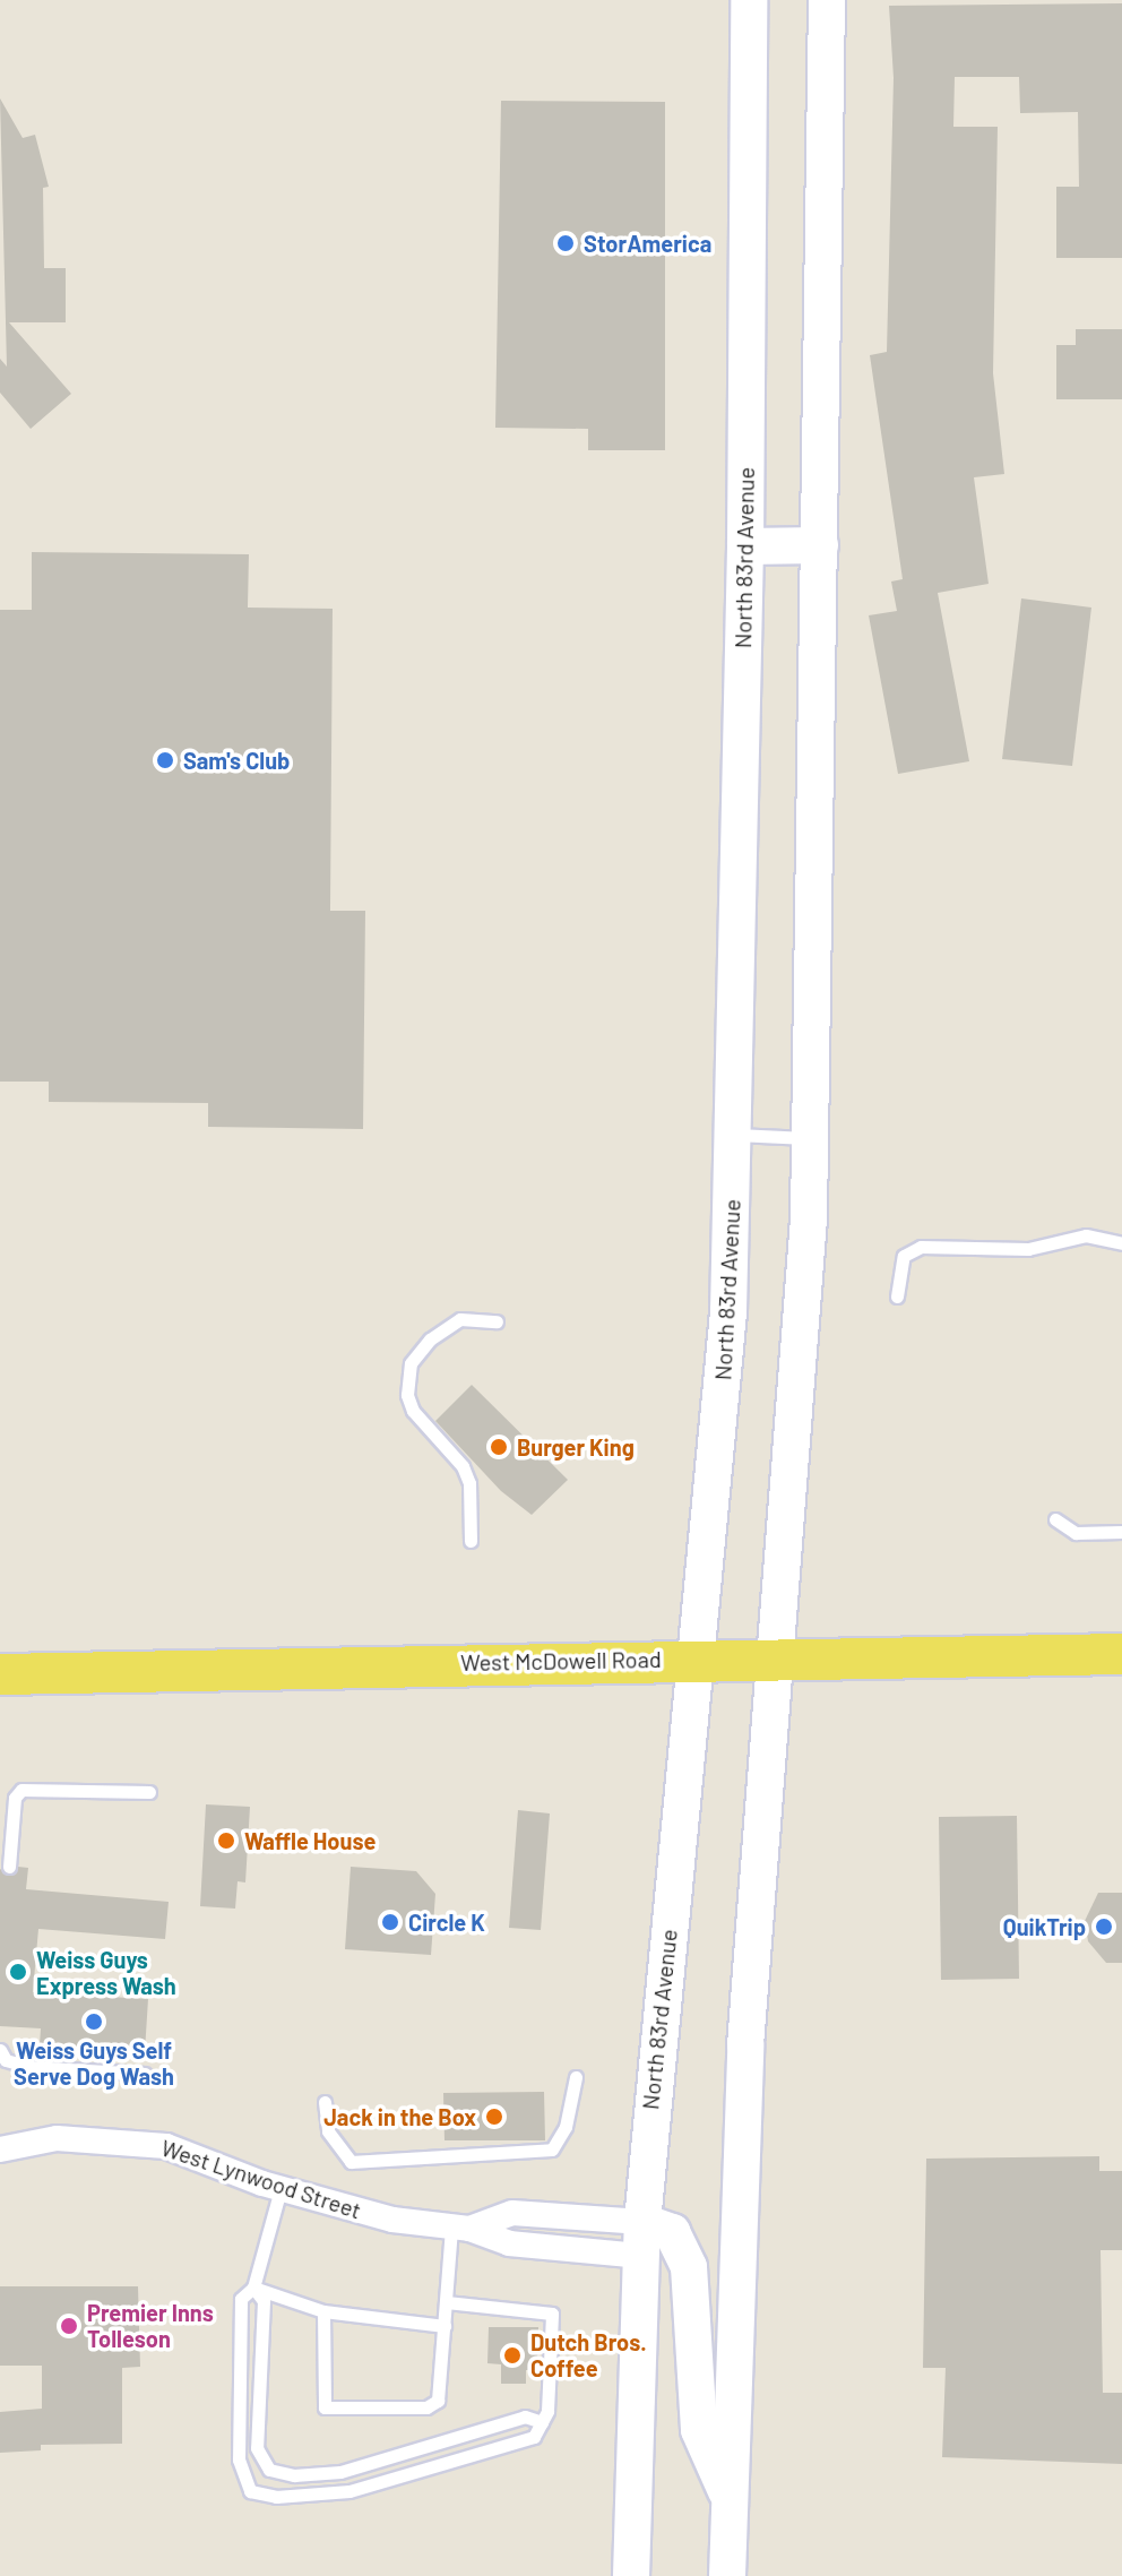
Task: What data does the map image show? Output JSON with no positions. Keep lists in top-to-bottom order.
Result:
{
  "streets": {
    "main road": ["North 83rd Avenue", "West McDowell Road"],
    "street": ["West Lynwood Street"]
  },
  "crossings": [
    ["North 83rd Avenue", "West McDowell Road"],
    ["North 83rd Avenue", "West Lynwood Street"]
  ],
  "places": [
    "StorAmerica",
    "Sam's Club",
    "Burger King",
    "Waffle House",
    "Circle K",
    "QuikTrip",
    "Weiss Guys Express Wash",
    "Weiss Guys Self Serve Dog Wash",
    "Jack in the Box",
    "Premier Inns Tolleson",
    "Dutch Bros. Coffee"
  ]
}
